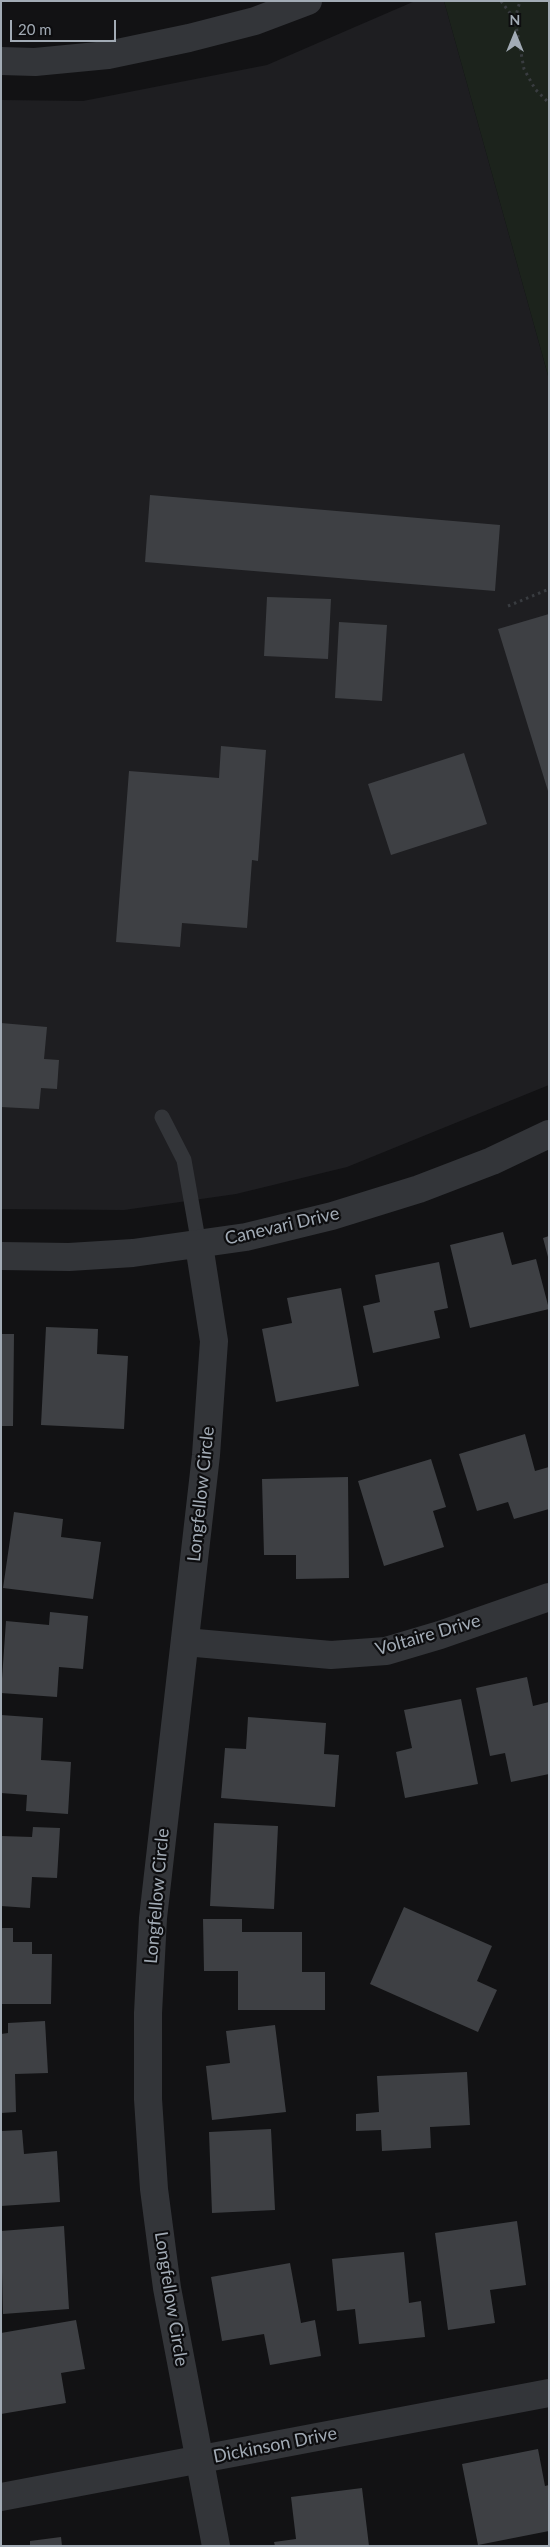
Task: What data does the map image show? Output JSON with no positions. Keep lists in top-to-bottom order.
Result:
{
  "streets": {
    "street": [
      "Canevari Drive",
      "Longfellow Circle",
      "Voltaire Drive",
      "Dickinson Drive"
    ]
  },
  "crossings": [
    ["Canevari Drive", "Longfellow Circle"],
    ["Longfellow Circle", "Voltaire Drive"],
    ["Longfellow Circle", "Dickinson Drive"]
  ],
  "scale_bar": "20 m",
  "north": "top"
}
